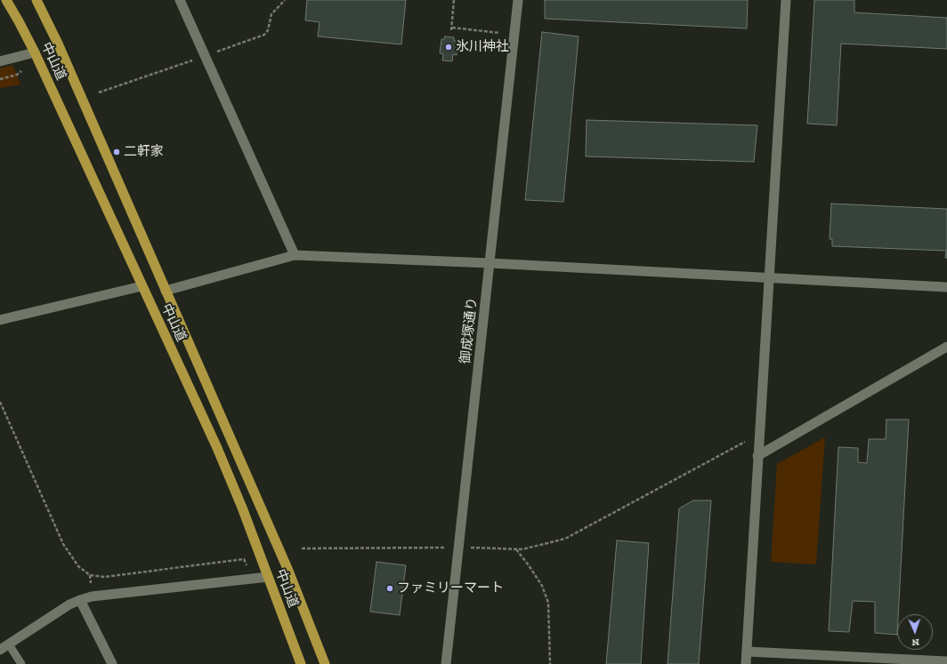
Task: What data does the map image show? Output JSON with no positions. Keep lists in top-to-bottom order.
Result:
{
  "streets": {
    "highway": ["中山道"],
    "street": ["御成塚通り"]
  },
  "places": ["氷川神社", "二軒家", "ファミリーマート"],
  "north": "bottom"
}
